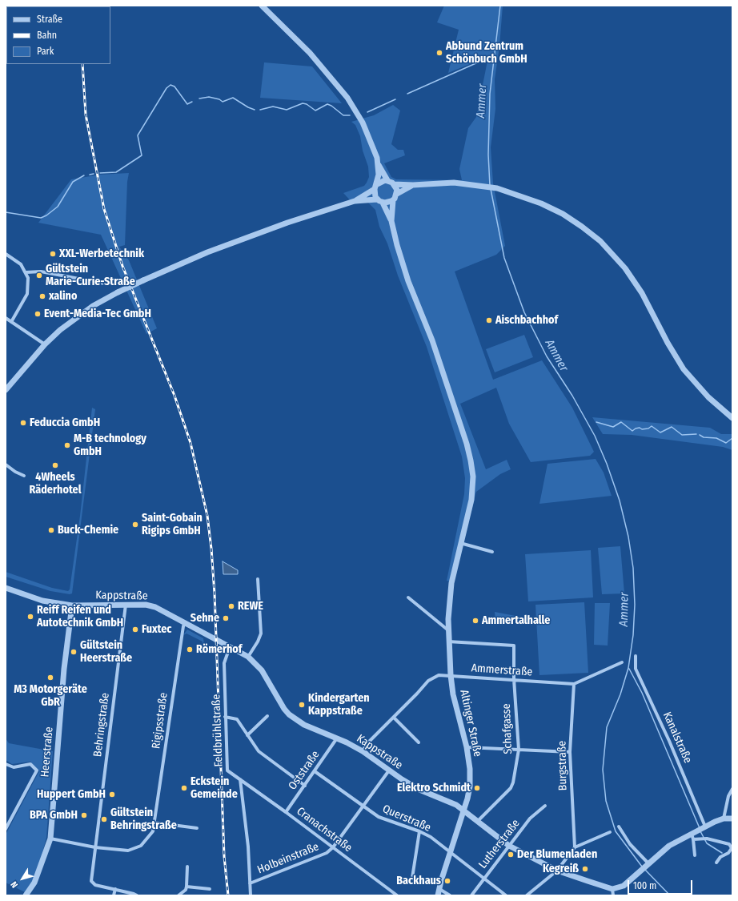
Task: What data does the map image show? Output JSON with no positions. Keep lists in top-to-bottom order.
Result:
{
  "streets": {
    "street": [
      "Kappstraße",
      "Ammerstraße",
      "Rigipsstraße",
      "Altinger Straße",
      "Behringstraße",
      "Schafgasse",
      "Feldbrühlstraße",
      "Kanalstraße",
      "Heerstraße",
      "Burgstraße",
      "Oststraße",
      "Querstraße",
      "Cranachstraße",
      "Lutherstraße",
      "Holbeinstraße"
    ]
  },
  "crossings": [
    ["Kappstraße", "Ammerstraße"],
    ["Kappstraße", "Rigipsstraße"],
    ["Kappstraße", "Altinger Straße"],
    ["Kappstraße", "Behringstraße"],
    ["Kappstraße", "Schafgasse"],
    ["Kappstraße", "Feldbrühlstraße"],
    ["Kappstraße", "Heerstraße"],
    ["Kappstraße", "Oststraße"],
    ["Kappstraße", "Lutherstraße"],
    ["Kappstraße", "Holbeinstraße"],
    ["Ammerstraße", "Altinger Straße"],
    ["Ammerstraße", "Schafgasse"],
    ["Ammerstraße", "Burgstraße"],
    ["Rigipsstraße", "Behringstraße"],
    ["Rigipsstraße", "Heerstraße"],
    ["Altinger Straße", "Schafgasse"],
    ["Altinger Straße", "Querstraße"],
    ["Feldbrühlstraße", "Cranachstraße"],
    ["Oststraße", "Querstraße"],
    ["Oststraße", "Cranachstraße"],
    ["Querstraße", "Lutherstraße"],
    ["Querstraße", "Holbeinstraße"],
    ["Cranachstraße", "Holbeinstraße"]
  ],
  "water": ["Ammer"],
  "places": [
    "Abbund Zentrum Schönbuch GmbH",
    "XXL-Werbetechnik",
    "Gültstein Marie-Curie-Straße",
    "xalino",
    "Event-Media-Tec GmbH",
    "Aischbachhof",
    "Feduccia GmbH",
    "M-B technology GmbH",
    "4Wheels Räderhotel",
    "Saint-Gobain Rigips GmbH",
    "Buck-Chemie",
    "REWE",
    "Reiff Reifen und Autotechnik GmbH",
    "Sehne",
    "Ammertalhalle",
    "Fuxtec",
    "Römerhof",
    "Gültstein Heerstraße",
    "M3 Motorgeräte GbR",
    "Kindergarten Kappstraße",
    "Eckstein Gemeinde",
    "Elektro Schmidt",
    "Huppert GmbH",
    "BPA GmbH",
    "Gültstein Behringstraße",
    "Der Blumenladen",
    "Kegreiß",
    "Backhaus"
  ],
  "legend": ["Straße", "Bahn", "Park"],
  "scale_bar": "100 m",
  "north": "bottom left"
}
